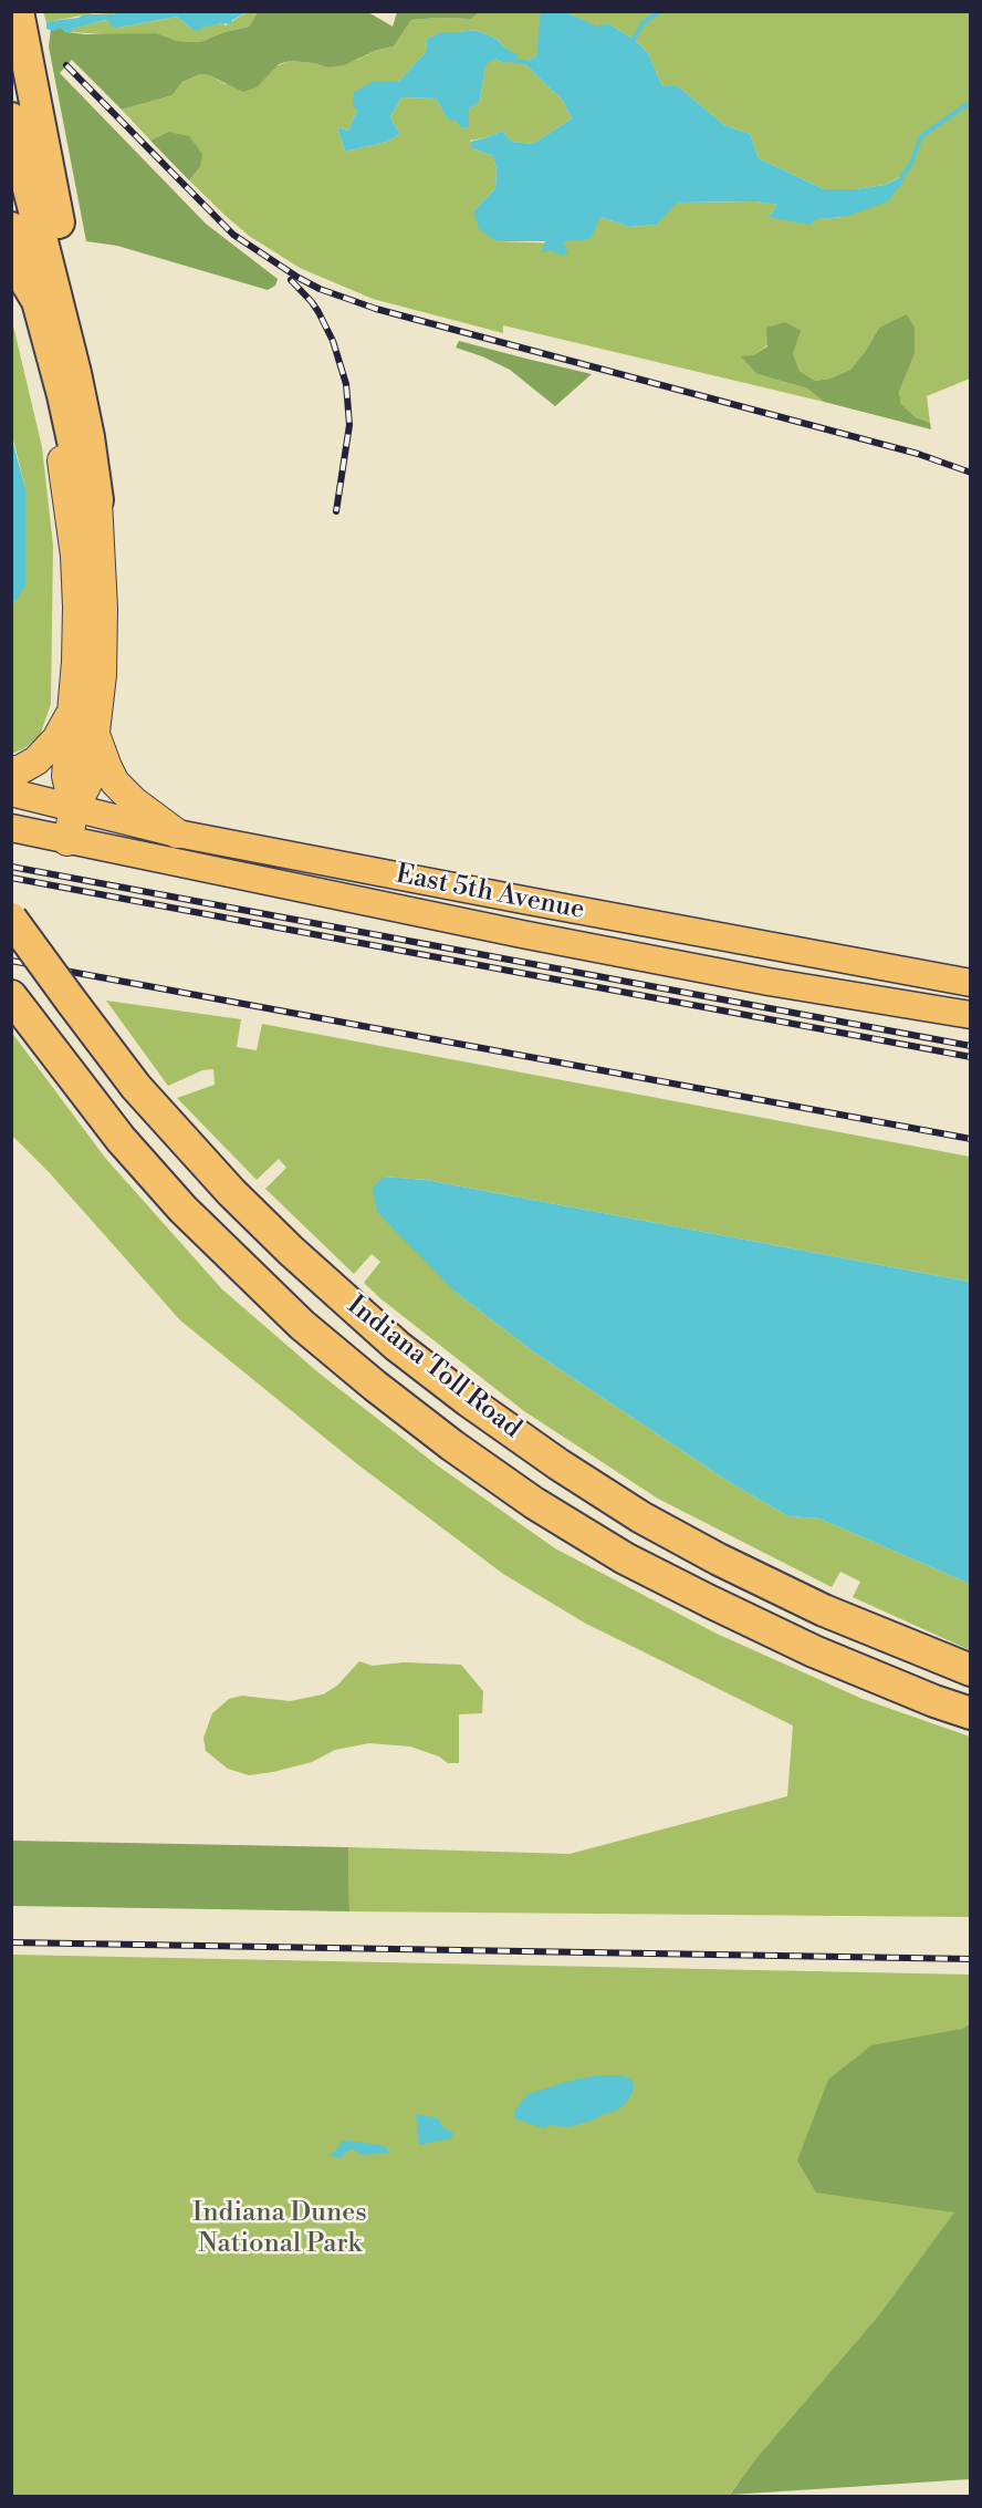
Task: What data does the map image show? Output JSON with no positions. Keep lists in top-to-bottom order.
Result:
{
  "streets": {
    "highway": ["Indiana Toll Road"],
    "main road": ["East 5th Avenue"]
  },
  "parks": ["Indiana Dunes National Park"]
}
